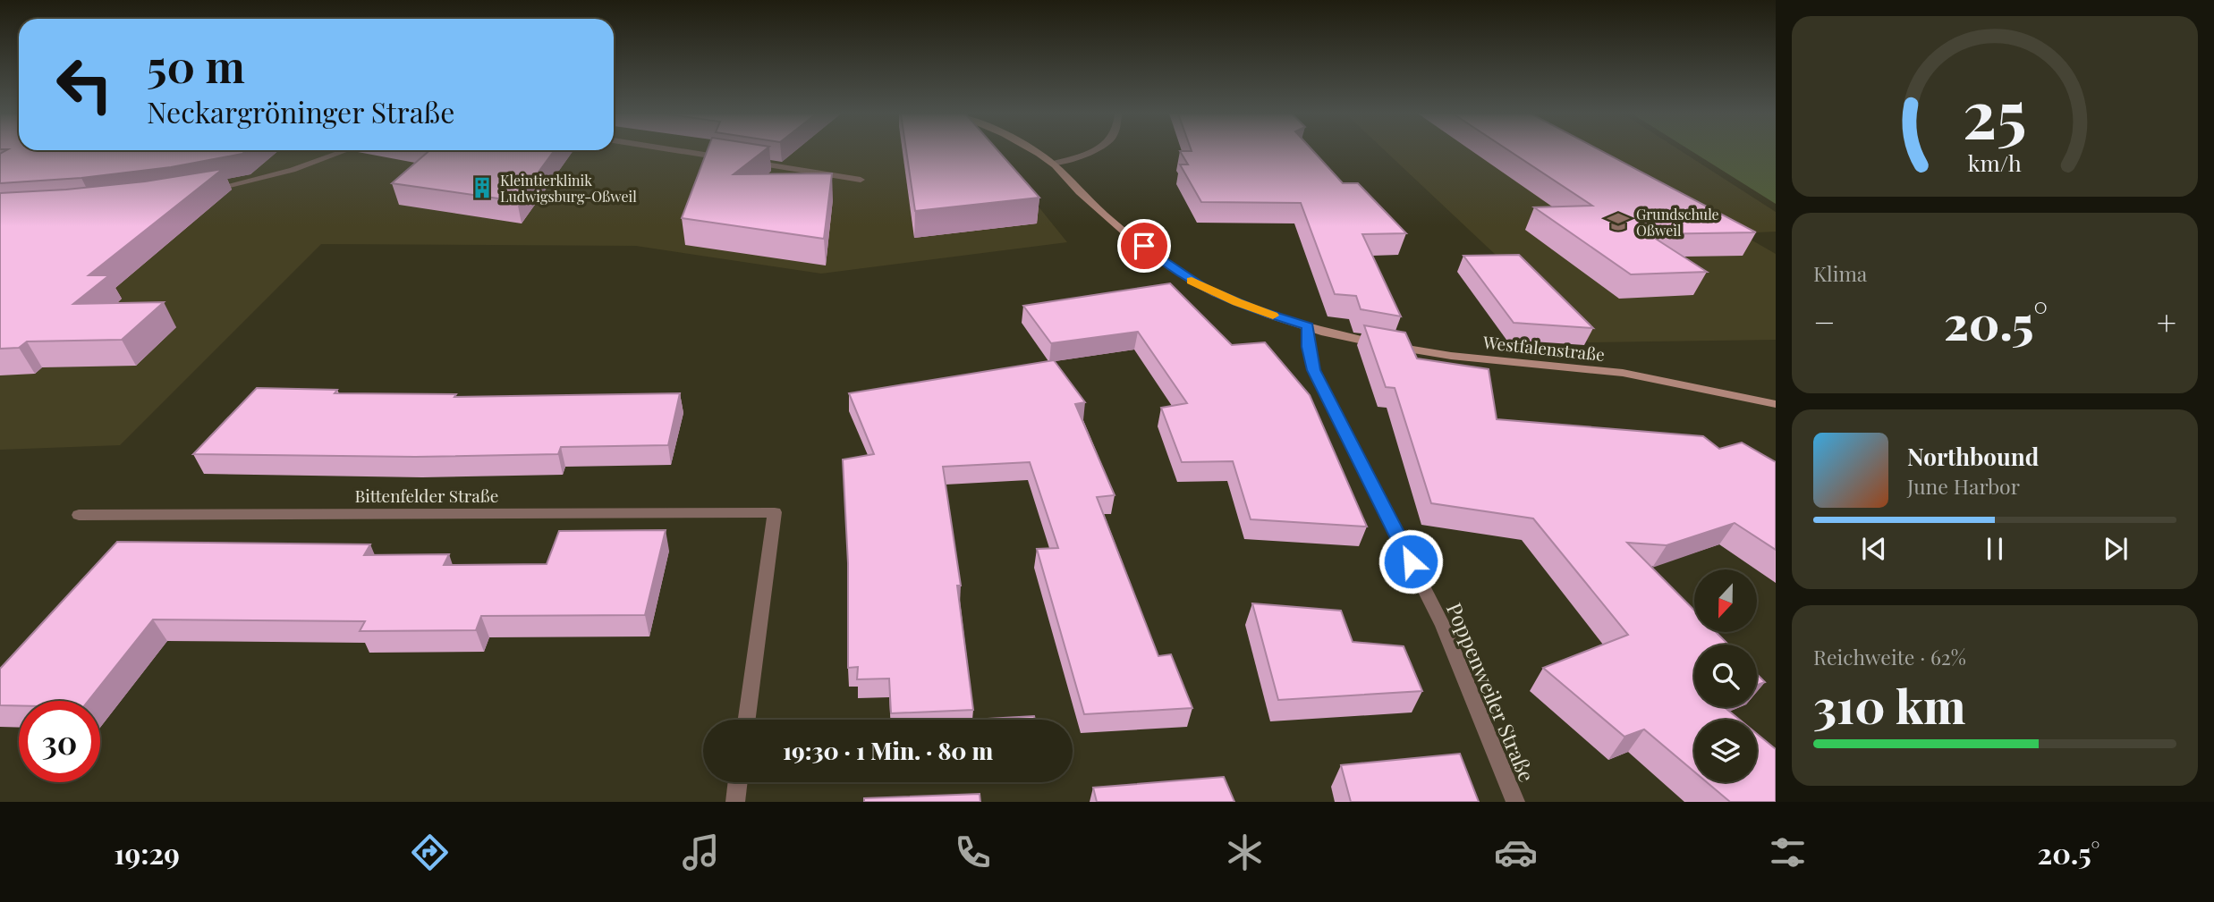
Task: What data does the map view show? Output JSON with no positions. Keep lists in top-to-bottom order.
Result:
{
  "streets": {
    "main road": ["Westfalenstraße"],
    "street": ["Bittenfelder Straße", "Poppenweiler Straße"]
  },
  "crossings": [
    ["Westfalenstraße", "Poppenweiler Straße"]
  ],
  "places": {
    "building": ["Kleintierklinik Ludwigsburg-Oßweil"],
    "school or university": ["Grundschule Oßweil"]
  },
  "north": "bottom",
  "page": {
    "turn": ["50 m", "Neckargröninger Straße"],
    "tile": [
      "Klima",
      ["Reichweite · 62%", "310 km"]
    ],
    "heat": ["−", "20.5°", "+"],
    "song": ["Northbound", "June Harbor"],
    "limit": "30",
    "trip": "19:30 · 1 Min. · 80 m",
    "tabs": ["19:29", "20.5°"],
    "gauge": ["25", "km/h"]
  }
}
